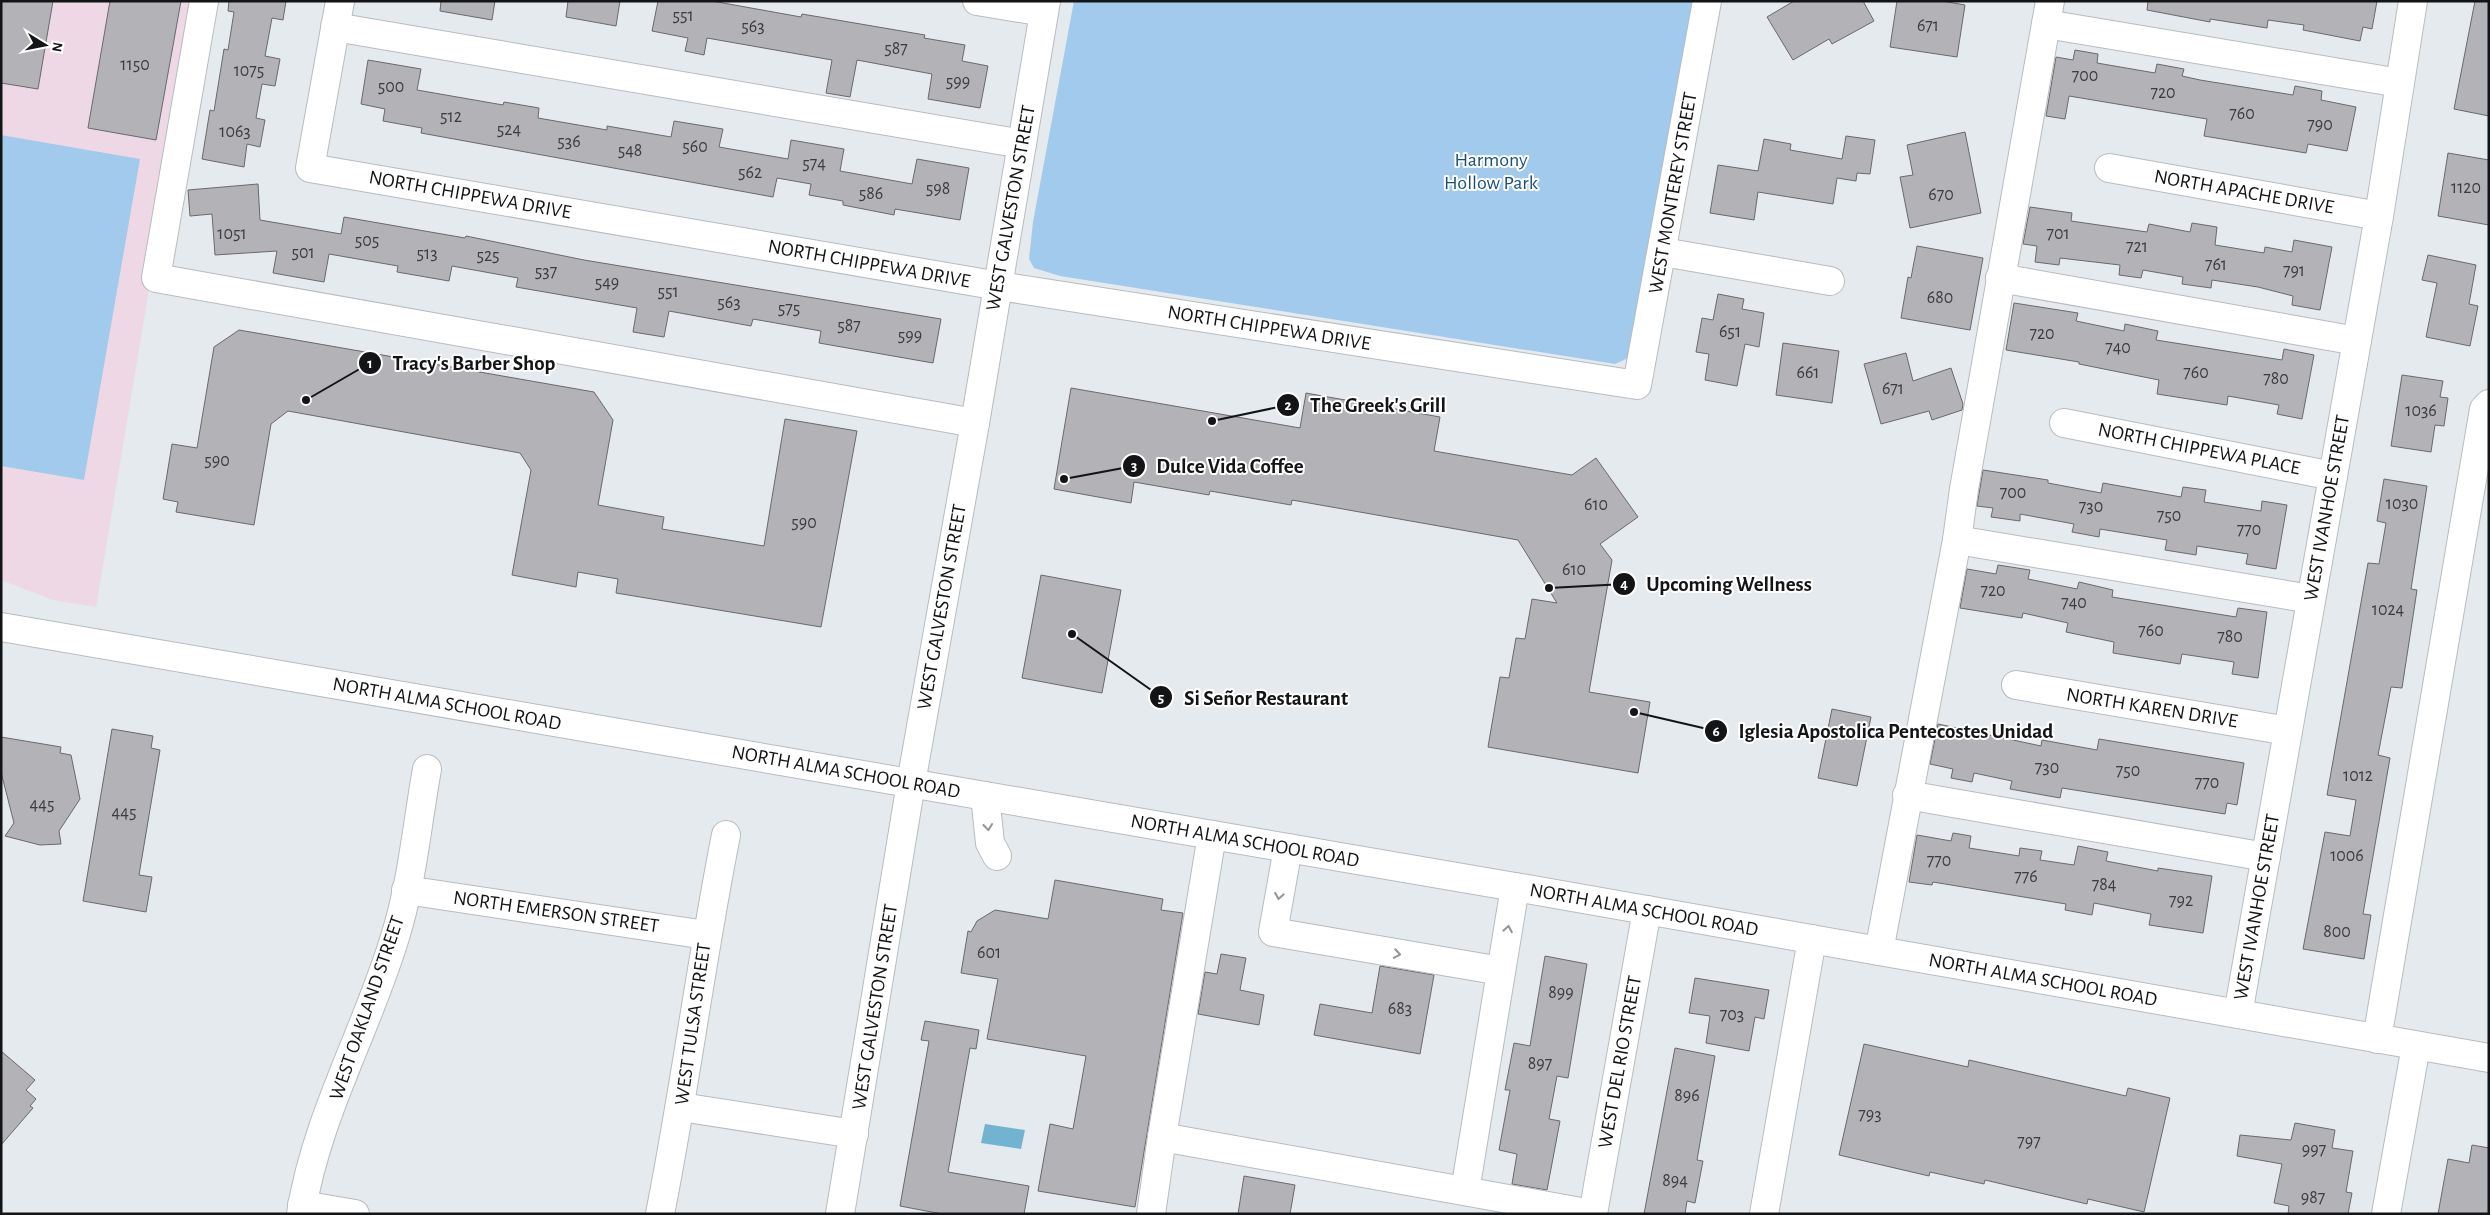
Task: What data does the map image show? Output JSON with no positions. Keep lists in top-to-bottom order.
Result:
{
  "streets": {
    "street": [
      "NORTH APACHE DRIVE",
      "WEST MONTEREY STREET",
      "NORTH CHIPPEWA DRIVE",
      "WEST GALVESTON STREET",
      "NORTH CHIPPEWA PLACE",
      "WEST IVANHOE STREET",
      "NORTH ALMA SCHOOL ROAD",
      "NORTH KAREN DRIVE",
      "NORTH EMERSON STREET",
      "WEST OAKLAND STREET",
      "WEST TULSA STREET",
      "WEST DEL RIO STREET"
    ]
  },
  "crossings": [
    ["NORTH APACHE DRIVE", "WEST IVANHOE STREET"],
    ["WEST MONTEREY STREET", "NORTH CHIPPEWA DRIVE"],
    ["NORTH CHIPPEWA DRIVE", "WEST GALVESTON STREET"],
    ["WEST GALVESTON STREET", "NORTH ALMA SCHOOL ROAD"],
    ["NORTH CHIPPEWA PLACE", "WEST IVANHOE STREET"],
    ["WEST IVANHOE STREET", "NORTH ALMA SCHOOL ROAD"],
    ["WEST IVANHOE STREET", "NORTH KAREN DRIVE"],
    ["NORTH ALMA SCHOOL ROAD", "WEST DEL RIO STREET"],
    ["NORTH EMERSON STREET", "WEST OAKLAND STREET"],
    ["NORTH EMERSON STREET", "WEST TULSA STREET"]
  ],
  "parks": ["Harmony Hollow Park"],
  "places": [
    "Tracy's Barber Shop",
    "The Greek's Grill",
    "Dulce Vida Coffee",
    "Upcoming Wellness",
    "Si Señor Restaurant",
    "Iglesia Apostolica Pentecostes Unidad"
  ],
  "house_numbers": [
    "551",
    "671",
    "563",
    "587",
    "1150",
    "1075",
    "700",
    "599",
    "500",
    "720",
    "760",
    "512",
    "790",
    "524",
    "1063",
    "536",
    "560",
    "548",
    "574",
    "562",
    "1120",
    "598",
    "586",
    "670",
    "1051",
    "701",
    "505",
    "721",
    "501",
    "513",
    "525",
    "761",
    "791",
    "537",
    "549",
    "551",
    "680",
    "563",
    "575",
    "587",
    "651",
    "720",
    "599",
    "740",
    "661",
    "760",
    "780",
    "671",
    "1036",
    "590",
    "700",
    "1030",
    "610",
    "730",
    "750",
    "590",
    "770",
    "610",
    "720",
    "740",
    "1024",
    "760",
    "780",
    "730",
    "750",
    "1012",
    "770",
    "445",
    "445",
    "1006",
    "770",
    "776",
    "784",
    "792",
    "800",
    "601",
    "899",
    "683",
    "703",
    "897",
    "896",
    "793",
    "797",
    "997",
    "894",
    "987"
  ],
  "north": "right"
}
